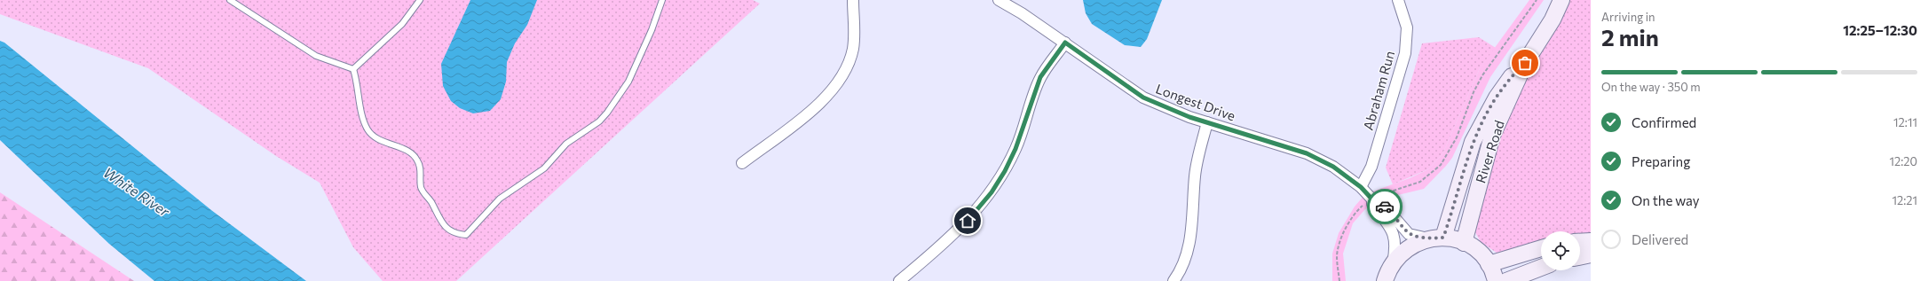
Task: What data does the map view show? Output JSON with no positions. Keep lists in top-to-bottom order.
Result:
{
  "streets": {
    "street": ["Abraham Run", "Longest Drive", "River Road"]
  },
  "crossings": [
    ["Abraham Run", "Longest Drive"],
    ["Longest Drive", "River Road"]
  ],
  "water": ["White River"],
  "page": {
    "heading": ["2 min", "Arriving in", "12:25–12:30"],
    "bar": "On the way · 350 m",
    "list": [
      ["Confirmed", "12:11"],
      ["Preparing", "12:20"],
      ["On the way", "12:21"],
      "Delivered"
    ]
  }
}
